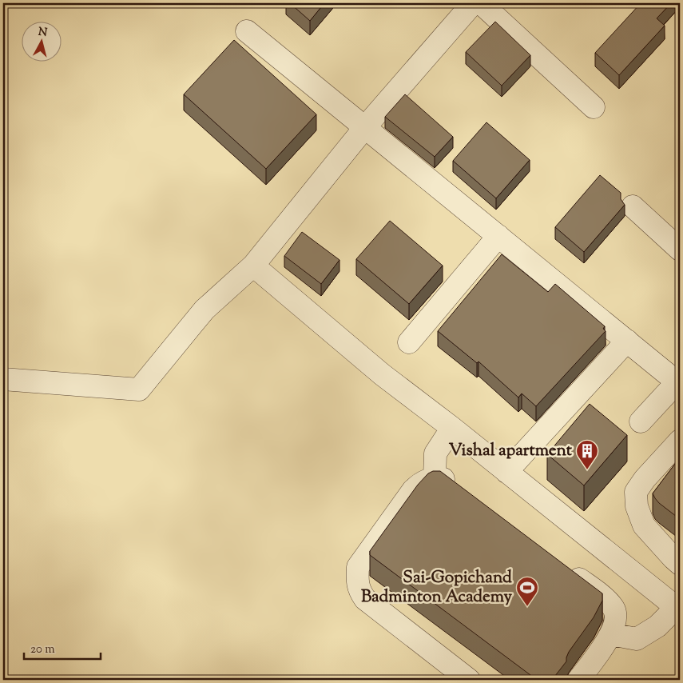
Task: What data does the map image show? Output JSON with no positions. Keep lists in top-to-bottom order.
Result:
{
  "places": {
    "building": ["Vishal apartment"],
    "sports": ["Sai-Gopichand Badminton Academy"]
  },
  "scale_bar": "20 m",
  "north": "top"
}
